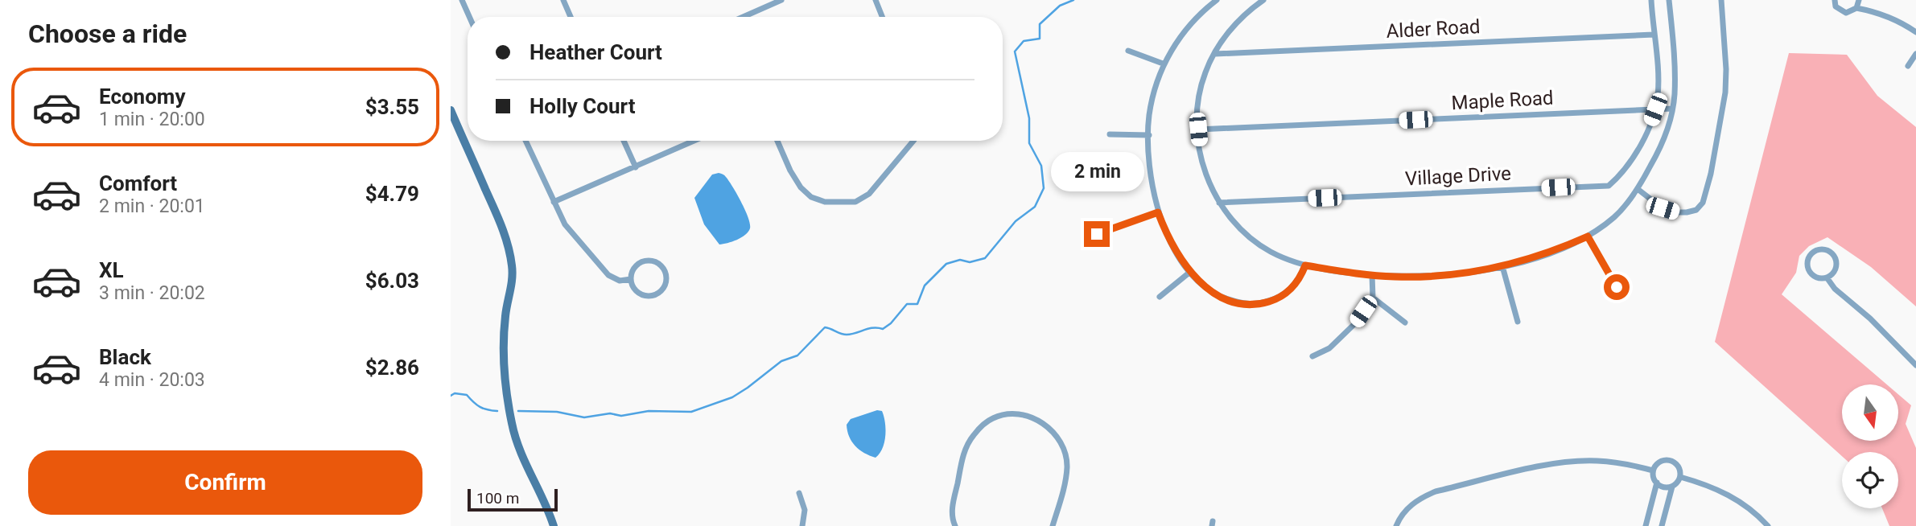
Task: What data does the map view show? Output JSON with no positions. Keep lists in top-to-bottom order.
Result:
{
  "streets": {
    "street": ["Alder Road", "Maple Road", "Village Drive"]
  },
  "crossings": [
    ["Alder Road", "Village Drive"],
    ["Maple Road", "Village Drive"]
  ],
  "scale_bar": "100 m",
  "north": "bottom",
  "page": {
    "heading": "Choose a ride",
    "banner": ["Heather Court", "Holly Court"],
    "list": [
      {
        "name": "Economy",
        "note": "1 min · 20:00",
        "value": "$3.55"
      },
      {
        "name": "Comfort",
        "note": "2 min · 20:01",
        "value": "$4.79"
      },
      {
        "name": "XL",
        "note": "3 min · 20:02",
        "value": "$6.03"
      },
      {
        "name": "Black",
        "note": "4 min · 20:03",
        "value": "$2.86"
      }
    ],
    "bubble": "2 min",
    "buttons": "Confirm",
    "scale": "100 m"
  }
}
